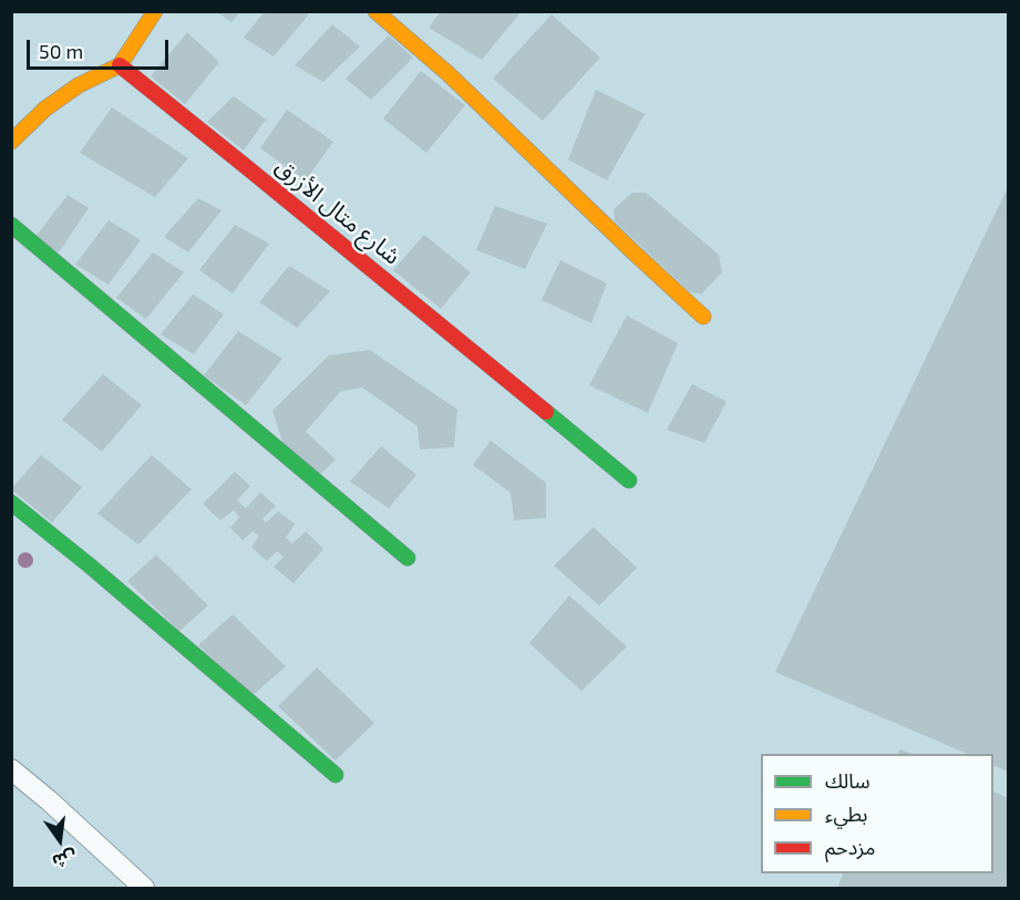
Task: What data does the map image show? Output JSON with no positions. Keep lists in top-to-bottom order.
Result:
{
  "streets": {
    "street": ["شارع متال الأزرق"]
  },
  "legend": ["سالك", "بطيء", "مزدحم"],
  "scale_bar": "50 m",
  "north": "bottom"
}
